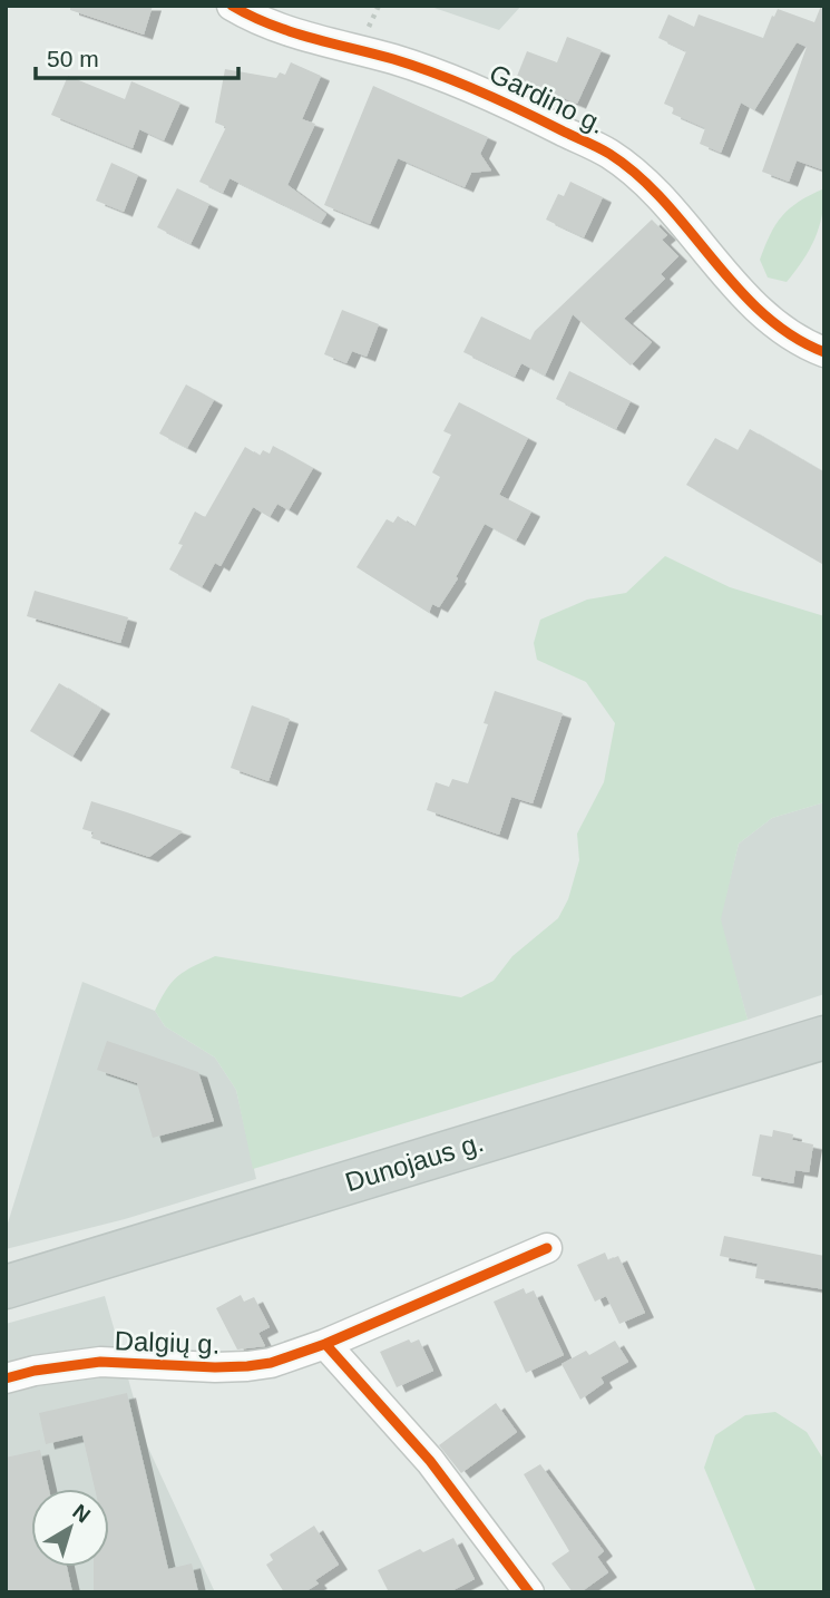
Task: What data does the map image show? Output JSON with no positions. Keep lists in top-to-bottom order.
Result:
{
  "streets": {
    "main road": ["Dunojaus g."],
    "street": ["Gardino g.", "Dalgių g."]
  },
  "scale_bar": "50 m",
  "north": "top right"
}
